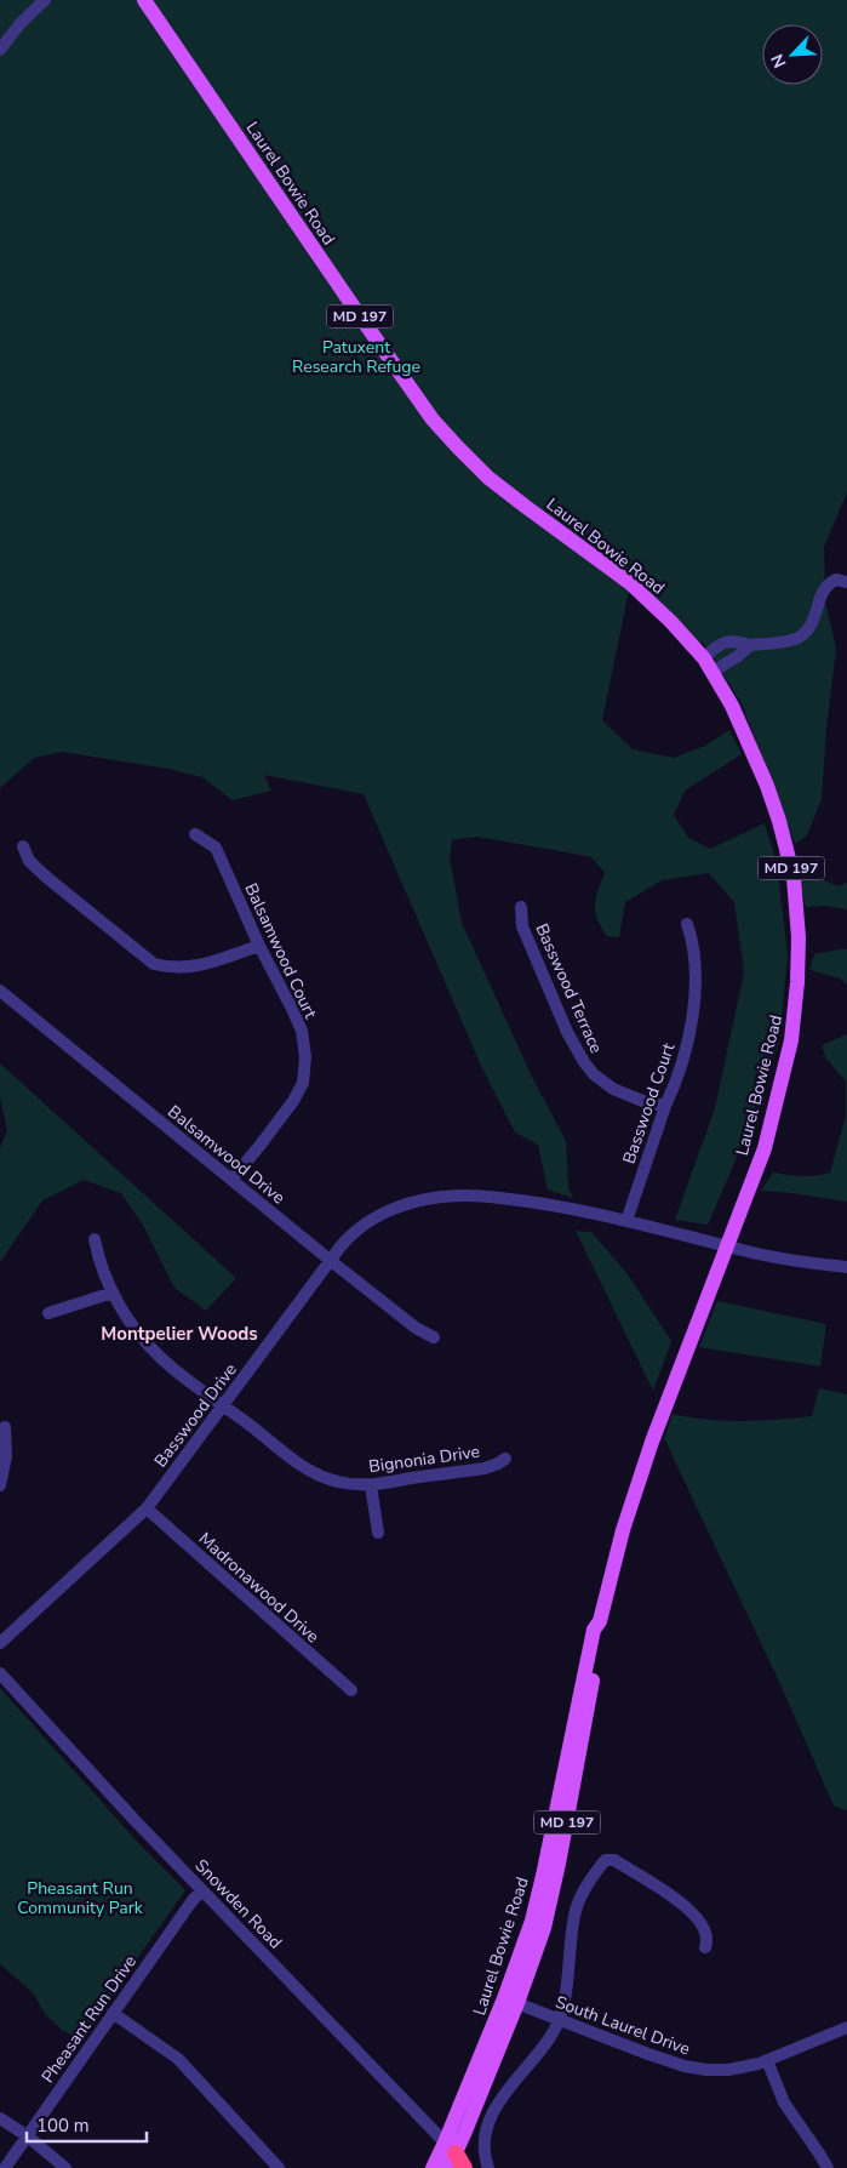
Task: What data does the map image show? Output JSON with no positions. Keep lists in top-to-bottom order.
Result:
{
  "streets": {
    "main road": ["Laurel Bowie Road", "MD 197"],
    "street": [
      "Balsamwood Court",
      "Basswood Terrace",
      "Basswood Court",
      "Balsamwood Drive",
      "Basswood Drive",
      "Bignonia Drive",
      "Madronawood Drive",
      "Snowden Road",
      "Pheasant Run Drive",
      "South Laurel Drive"
    ]
  },
  "crossings": [
    ["Laurel Bowie Road", "Basswood Drive"],
    ["Laurel Bowie Road", "Snowden Road"],
    ["Laurel Bowie Road", "South Laurel Drive"],
    ["Balsamwood Court", "Balsamwood Drive"],
    ["Basswood Terrace", "Basswood Court"],
    ["Basswood Court", "Basswood Drive"],
    ["Balsamwood Drive", "Basswood Drive"],
    ["Basswood Drive", "Bignonia Drive"],
    ["Basswood Drive", "Madronawood Drive"],
    ["Snowden Road", "Pheasant Run Drive"]
  ],
  "districts": ["Montpelier Woods"],
  "parks": ["Patuxent Research Refuge", "Pheasant Run Community Park"],
  "scale_bar": "100 m",
  "north": "bottom left"
}
